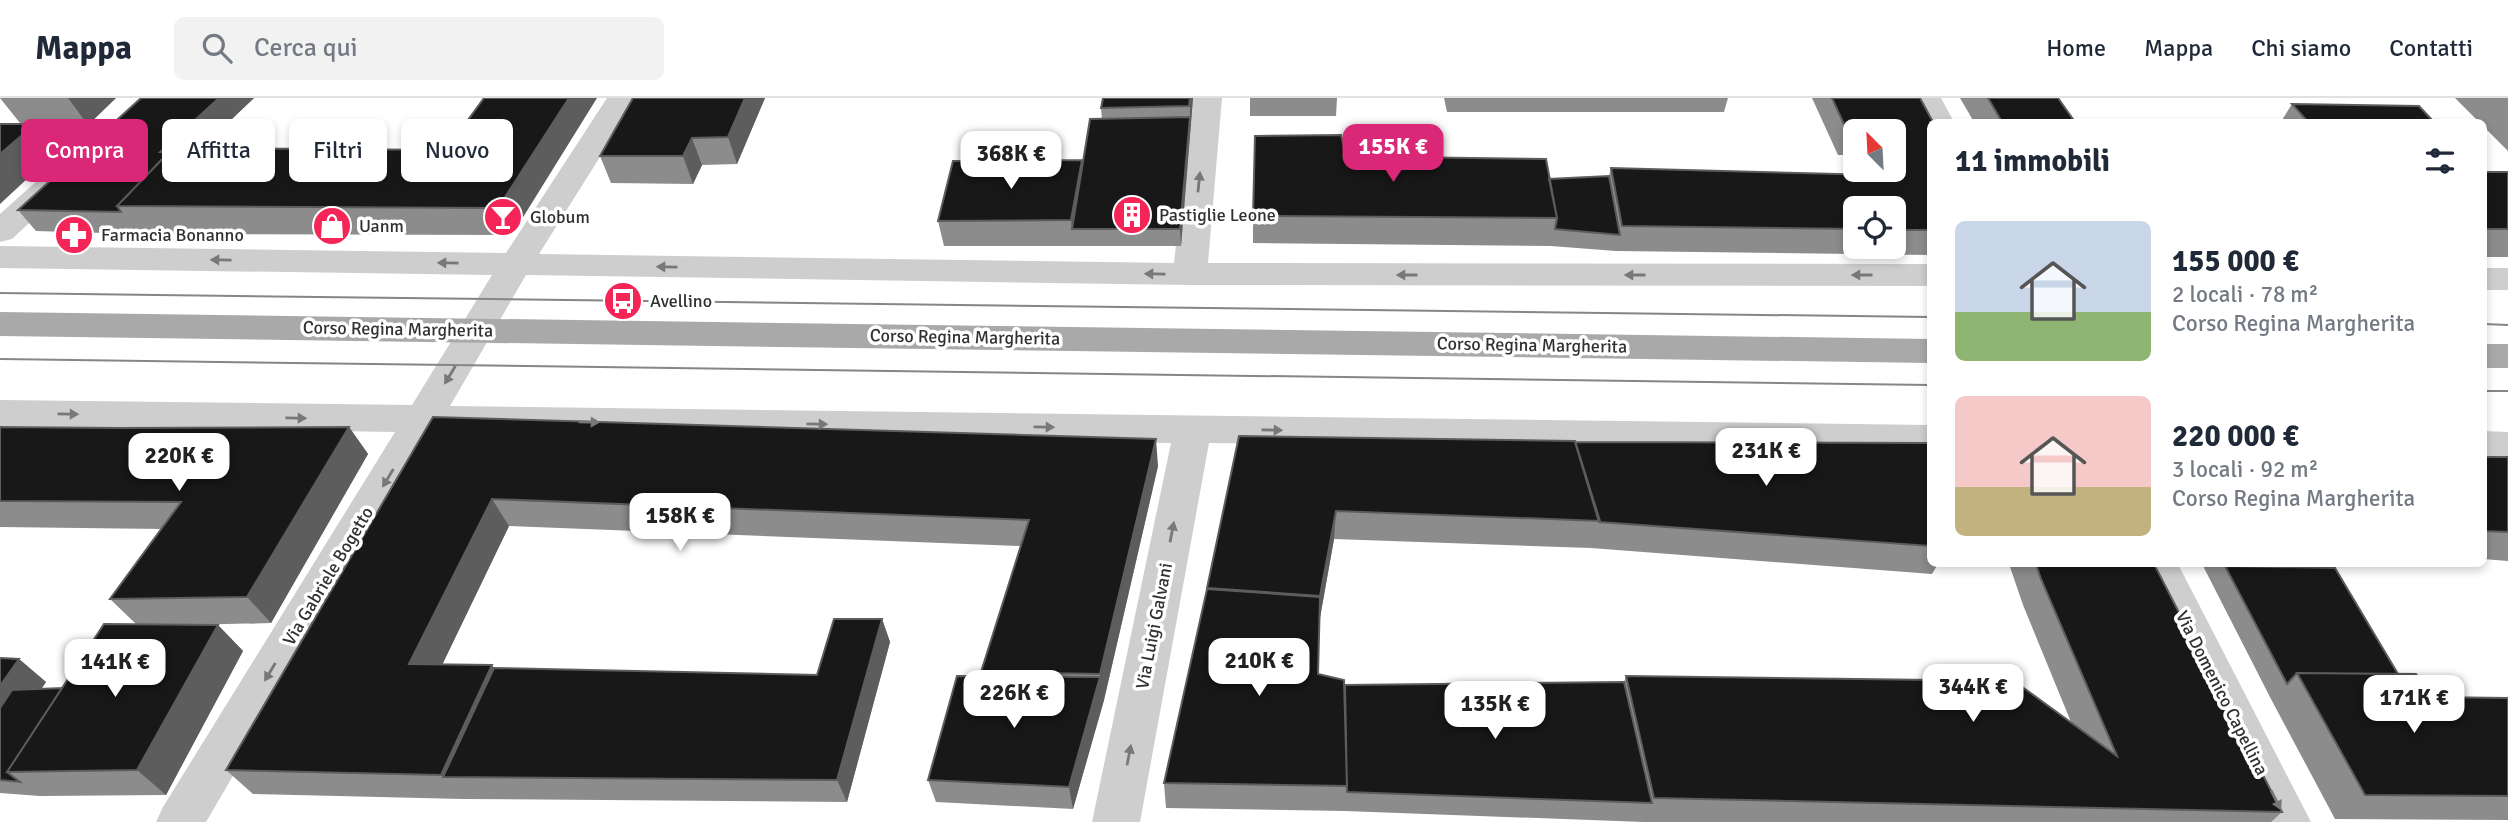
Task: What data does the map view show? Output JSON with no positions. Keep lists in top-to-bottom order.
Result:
{
  "streets": {
    "main road": ["Corso Regina Margherita"],
    "street": ["Via Gabriele Bogetto", "Via Luigi Galvani", "Via Domenico Capellina"]
  },
  "crossings": [
    ["Corso Regina Margherita", "Via Gabriele Bogetto"]
  ],
  "one_way": ["Via Gabriele Bogetto", "Via Luigi Galvani", "Via Domenico Capellina"],
  "places": {
    "building": ["Pastiglie Leone"],
    "bar": ["Globum"],
    "shop": ["Uanm"],
    "pharmacy": ["Farmacia Bonanno"],
    "bus stop": ["Avellino"]
  },
  "north": "top left",
  "page": {
    "header": "Mappa",
    "search": "Cerca qui",
    "nav": [
      "Home",
      "Mappa",
      "Chi siamo",
      "Contatti"
    ],
    "chip": [
      "Compra",
      "Affitta",
      "Filtri",
      "Nuovo"
    ],
    "heading": "11 immobili",
    "price": [
      "155K €",
      "368K €",
      "231K €",
      "220K €",
      "158K €",
      "210K €",
      "141K €",
      "344K €",
      "226K €",
      "171K €",
      "135K €"
    ],
    "list": [
      {
        "name": "155 000 €",
        "note": "2 locali · 78 m² · Corso Regina Margherita"
      },
      {
        "name": "220 000 €",
        "note": "3 locali · 92 m² · Corso Regina Margherita"
      }
    ]
  }
}
